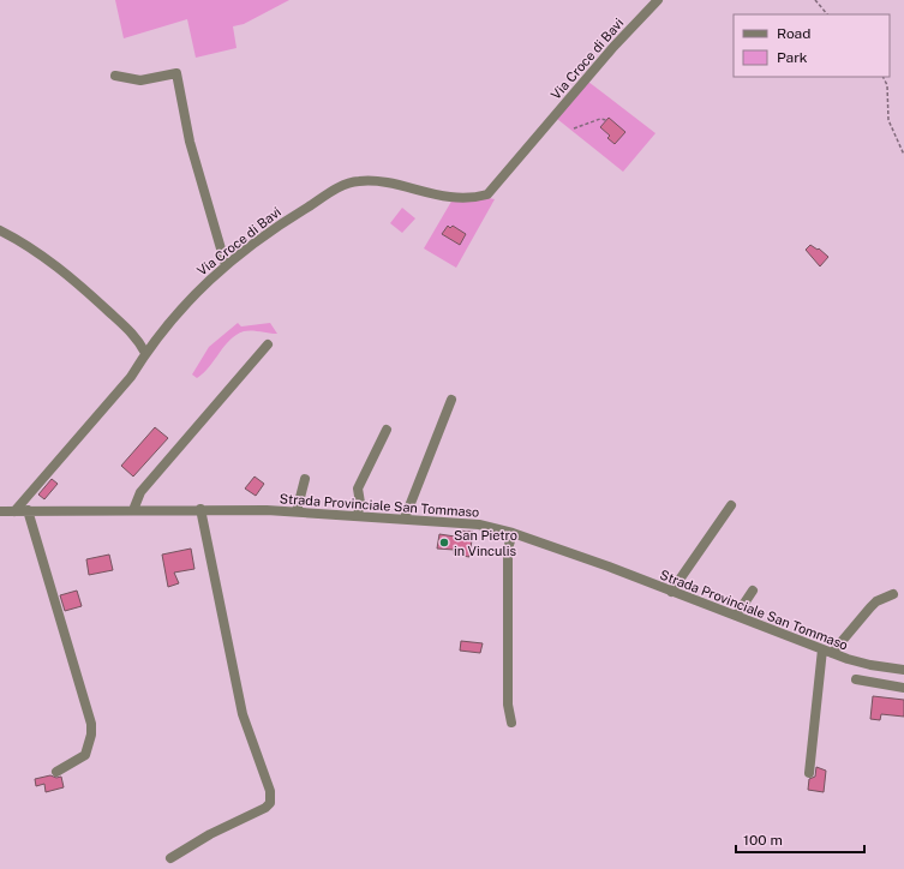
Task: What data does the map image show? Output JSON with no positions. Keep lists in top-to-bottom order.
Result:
{
  "streets": {
    "street": ["Via Croce di Bavi", "Strada Provinciale San Tommaso"]
  },
  "crossings": [
    ["Via Croce di Bavi", "Strada Provinciale San Tommaso"]
  ],
  "places": ["San Pietro in Vinculis"],
  "legend": ["Road", "Park"],
  "scale_bar": "100 m"
}
